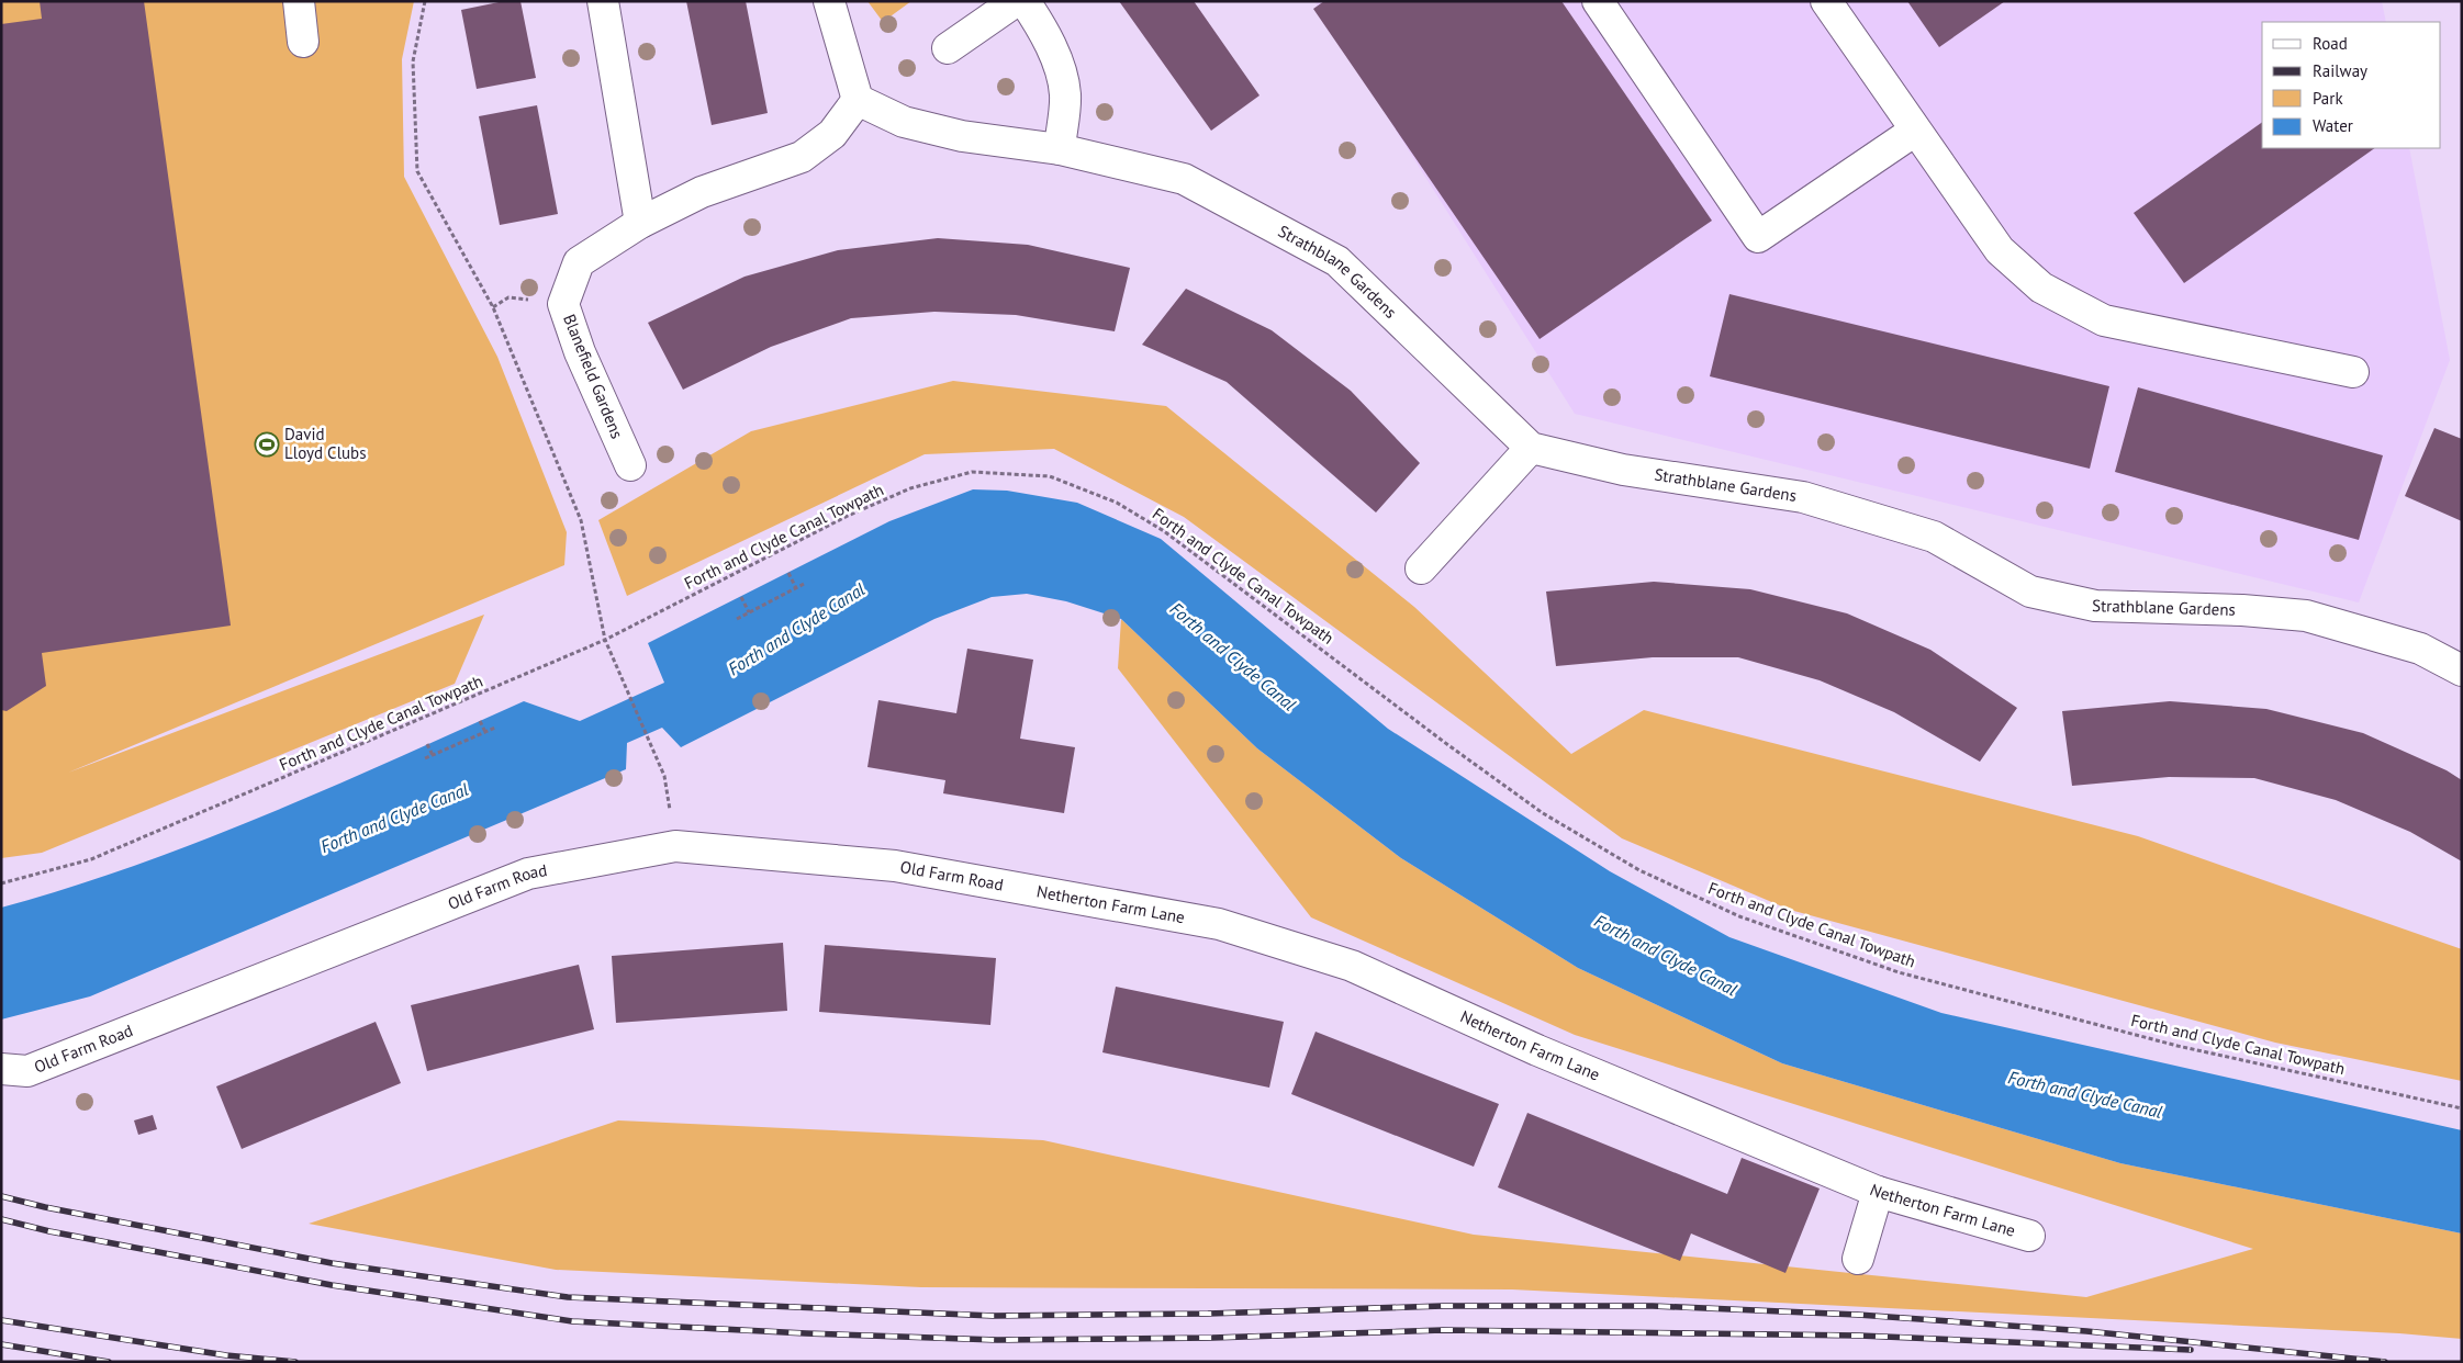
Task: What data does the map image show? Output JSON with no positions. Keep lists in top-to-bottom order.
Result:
{
  "streets": {
    "street": [
      "Strathblane Gardens",
      "Blanefield Gardens",
      "Old Farm Road",
      "Netherton Farm Lane"
    ],
    "path": ["Forth and Clyde Canal Towpath"]
  },
  "crossings": [
    ["Strathblane Gardens", "Blanefield Gardens"],
    ["Old Farm Road", "Netherton Farm Lane"]
  ],
  "water": ["Forth and Clyde Canal"],
  "places": {
    "sports": ["David Lloyd Clubs"]
  },
  "legend": [
    "Road",
    "Railway",
    "Park",
    "Water"
  ]
}
